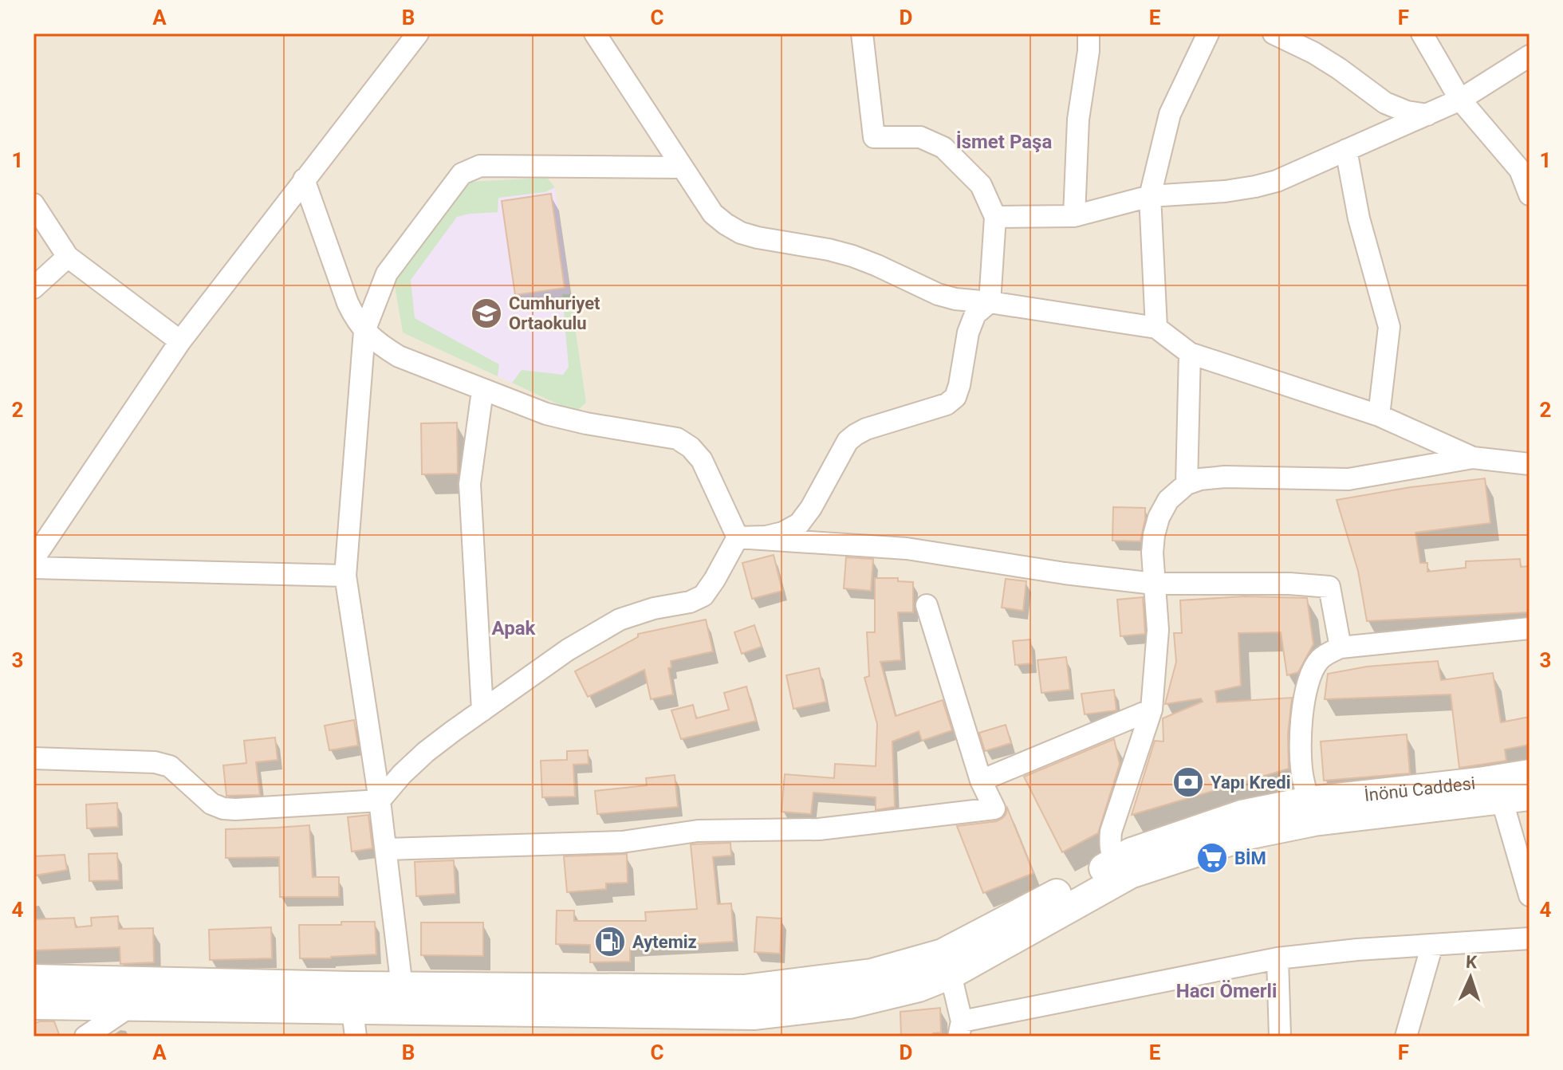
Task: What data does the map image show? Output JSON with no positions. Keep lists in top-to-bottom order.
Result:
{
  "streets": {
    "main road": ["İnönü Caddesi"]
  },
  "districts": ["İsmet Paşa", "Apak", "Hacı Ömerli"],
  "places": {
    "school or university": ["Cumhuriyet Ortaokulu"],
    "bank": ["Yapı Kredi"],
    "supermarket": ["BİM"],
    "fuel station": ["Aytemiz"]
  },
  "north": "top",
  "grid": {
    "columns": [
      "A",
      "B",
      "C",
      "D",
      "E",
      "F"
    ],
    "rows": [
      "1",
      "2",
      "3",
      "4"
    ]
  }
}
